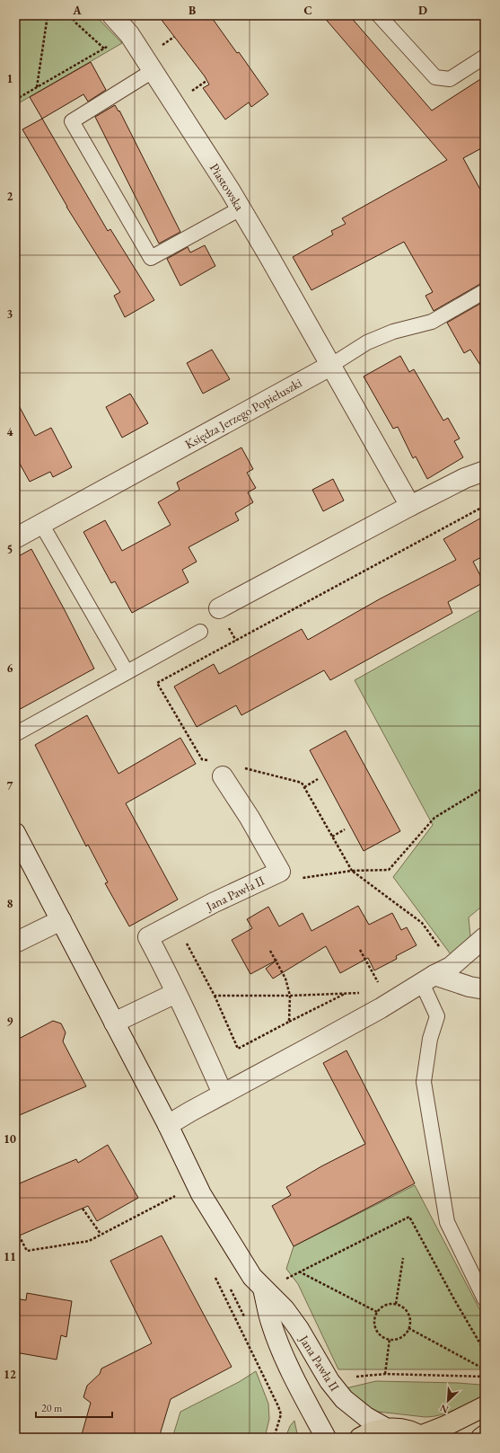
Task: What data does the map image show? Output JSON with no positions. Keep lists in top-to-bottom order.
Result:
{
  "streets": {
    "street": ["Piastowska", "Księdza Jerzego Popiełuszki", "Jana Pawła II"]
  },
  "crossings": [
    ["Piastowska", "Księdza Jerzego Popiełuszki"]
  ],
  "scale_bar": "20 m",
  "north": "bottom left",
  "grid": {
    "columns": [
      "A",
      "B",
      "C",
      "D"
    ],
    "rows": [
      "1",
      "2",
      "3",
      "4",
      "5",
      "6",
      "7",
      "8",
      "9",
      "10",
      "11",
      "12"
    ]
  }
}
